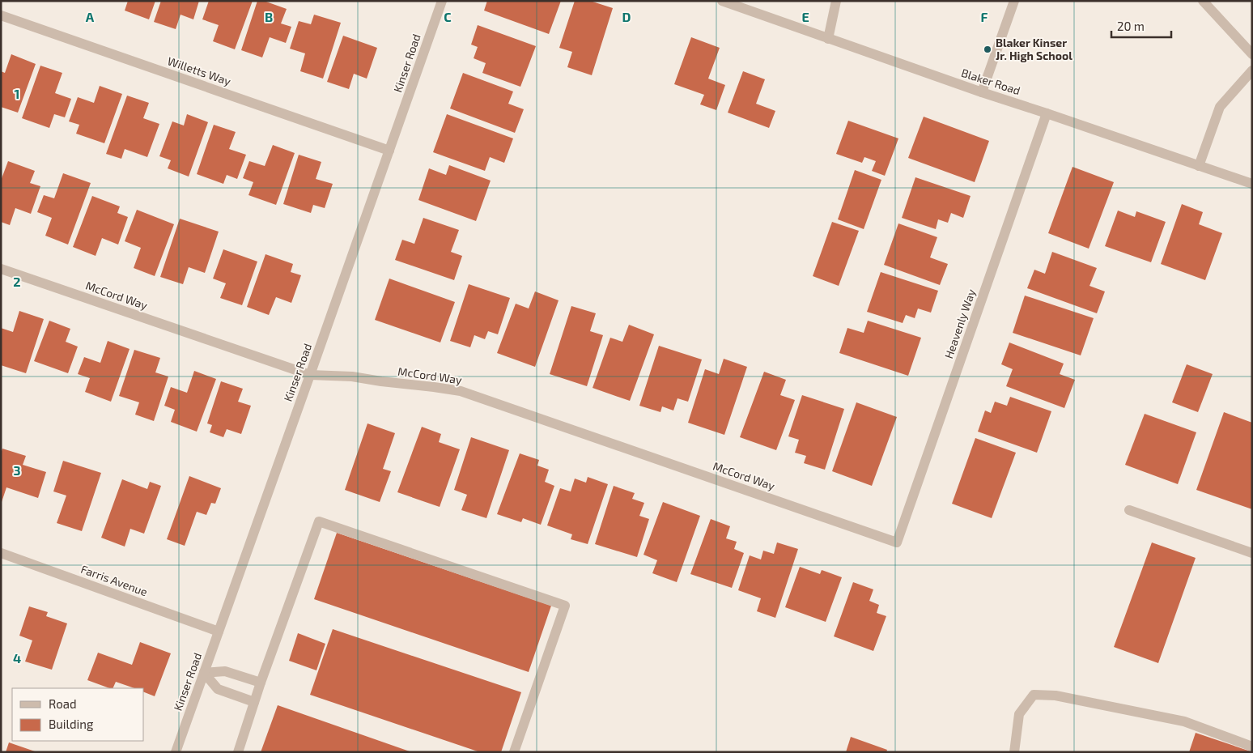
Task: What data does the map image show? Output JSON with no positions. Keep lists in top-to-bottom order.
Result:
{
  "streets": {
    "street": [
      "Kinser Road",
      "Willetts Way",
      "Blaker Road",
      "McCord Way",
      "Heavenly Way",
      "Farris Avenue"
    ]
  },
  "crossings": [
    ["Kinser Road", "Willetts Way"],
    ["Kinser Road", "McCord Way"],
    ["Kinser Road", "Farris Avenue"],
    ["Blaker Road", "Heavenly Way"],
    ["McCord Way", "Heavenly Way"]
  ],
  "places": ["Blaker Kinser Jr. High School"],
  "legend": ["Road", "Building"],
  "scale_bar": "20 m",
  "grid": {
    "columns": [
      "A",
      "B",
      "C",
      "D",
      "E",
      "F"
    ],
    "rows": [
      "1",
      "2",
      "3",
      "4"
    ]
  }
}
